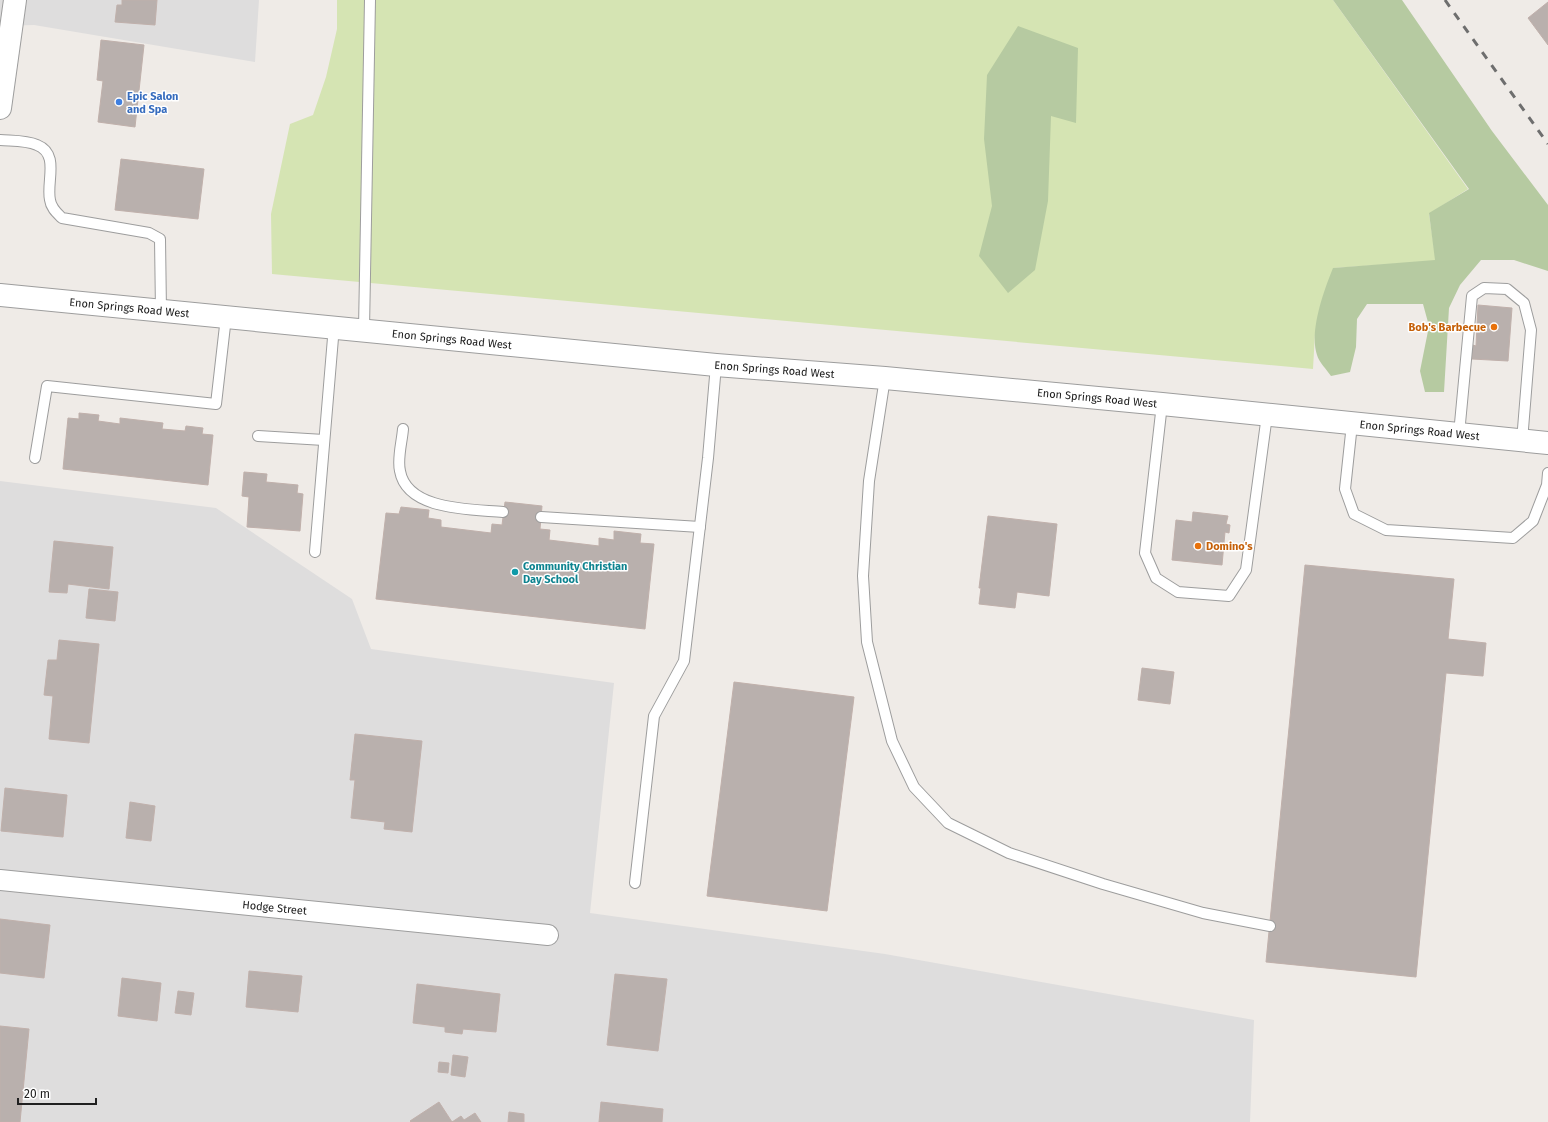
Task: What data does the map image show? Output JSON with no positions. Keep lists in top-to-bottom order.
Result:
{
  "streets": {
    "street": ["Enon Springs Road West", "Hodge Street"]
  },
  "places": [
    "Epic Salon and Spa",
    "Bob's Barbecue",
    "Domino's",
    "Community Christian Day School"
  ],
  "scale_bar": "20 m"
}
